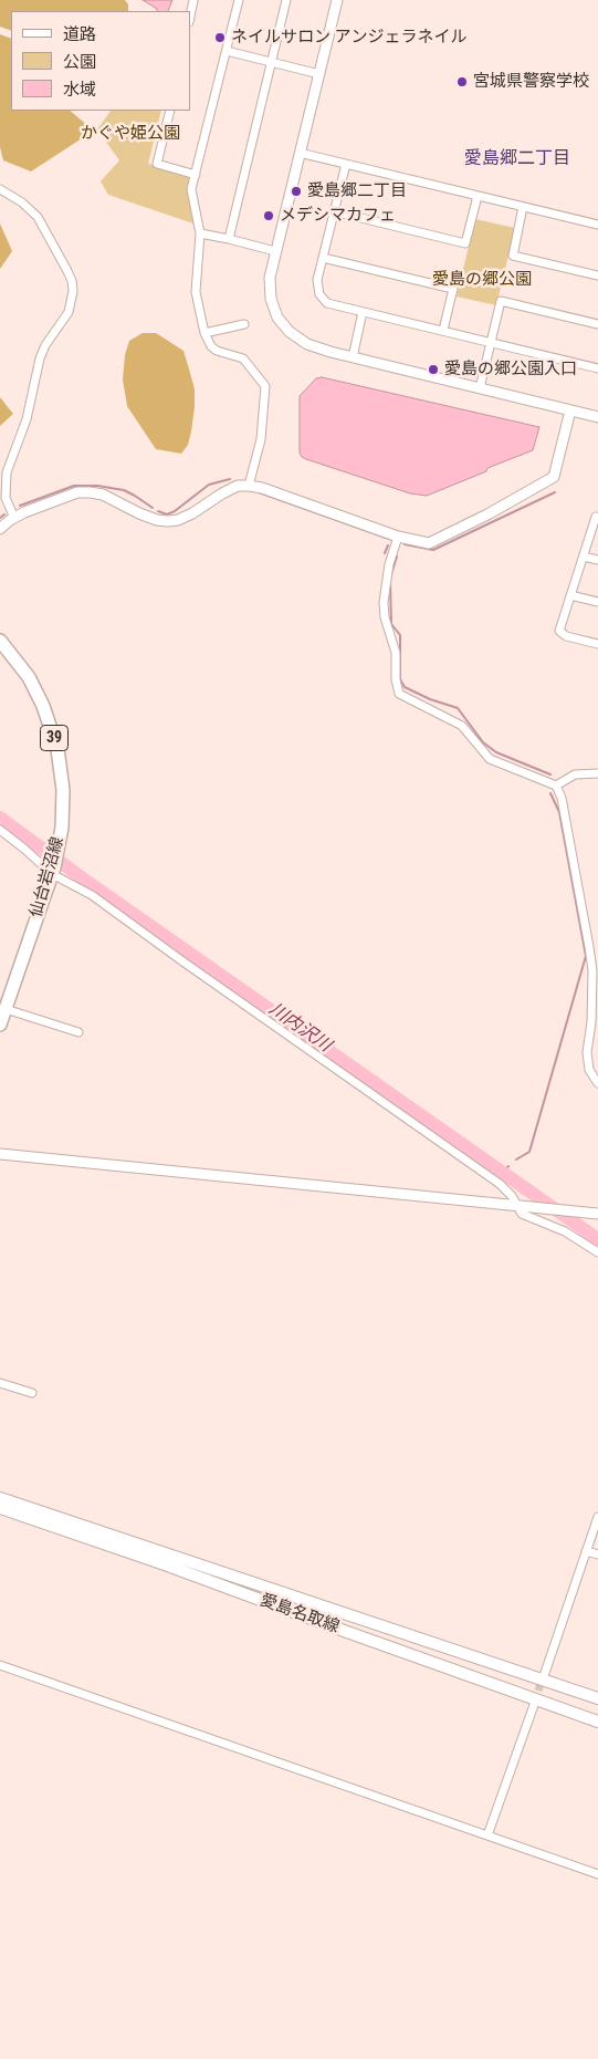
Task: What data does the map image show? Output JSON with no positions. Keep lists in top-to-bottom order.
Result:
{
  "streets": {
    "main road": ["39", "仙台岩沼線", "愛島名取線"]
  },
  "districts": ["愛島郷二丁目"],
  "water": ["川内沢川"],
  "parks": ["かぐや姫公園", "愛島の郷公園"],
  "places": [
    "ネイルサロン アンジェラネイル",
    "宮城県警察学校",
    "愛島郷二丁目",
    "メデシマカフェ",
    "愛島の郷公園入口"
  ],
  "legend": ["道路", "公園", "水域"]
}
